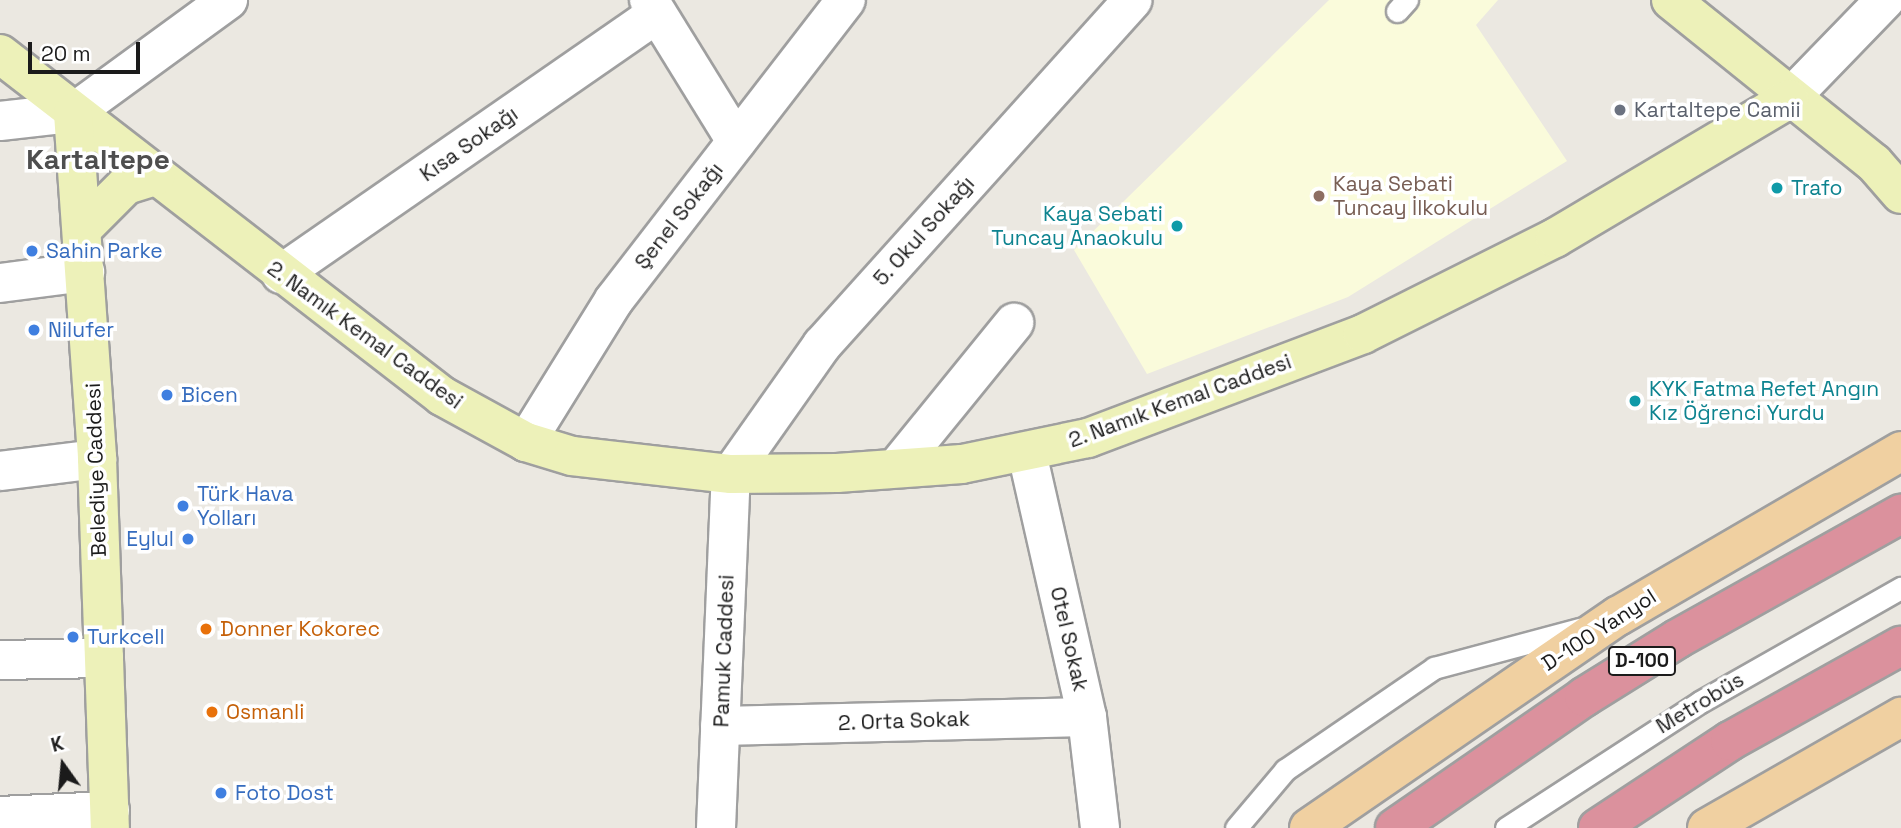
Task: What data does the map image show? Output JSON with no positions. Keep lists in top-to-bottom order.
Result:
{
  "streets": {
    "highway": ["D-100"],
    "main road": ["2. Namık Kemal Caddesi", "Belediye Caddesi", "D-100 Yanyol"],
    "street": [
      "Kısa Sokağı",
      "Şenel Sokağı",
      "5. Okul Sokağı",
      "Otel Sokak",
      "Pamuk Caddesi",
      "2. Orta Sokak"
    ],
    "lane": ["Metrobüs"]
  },
  "crossings": [
    ["Kısa Sokağı", "2. Namık Kemal Caddesi"],
    ["Şenel Sokağı", "2. Namık Kemal Caddesi"],
    ["5. Okul Sokağı", "2. Namık Kemal Caddesi"],
    ["5. Okul Sokağı", "Pamuk Caddesi"],
    ["2. Namık Kemal Caddesi", "Belediye Caddesi"],
    ["2. Namık Kemal Caddesi", "Otel Sokak"],
    ["2. Namık Kemal Caddesi", "Pamuk Caddesi"],
    ["Otel Sokak", "2. Orta Sokak"],
    ["Pamuk Caddesi", "2. Orta Sokak"]
  ],
  "districts": ["Kartaltepe"],
  "places": [
    "Kartaltepe Camii",
    "Trafo",
    "Kaya Sebati Tuncay İlkokulu",
    "Kaya Sebati Tuncay Anaokulu",
    "Sahin Parke",
    "Nilufer",
    "Bicen",
    "KYK Fatma Refet Angın Kız Öğrenci Yurdu",
    "Türk Hava Yolları",
    "Eylul",
    "Donner Kokorec",
    "Turkcell",
    "Osmanli",
    "Foto Dost"
  ],
  "scale_bar": "20 m",
  "north": "top"
}
